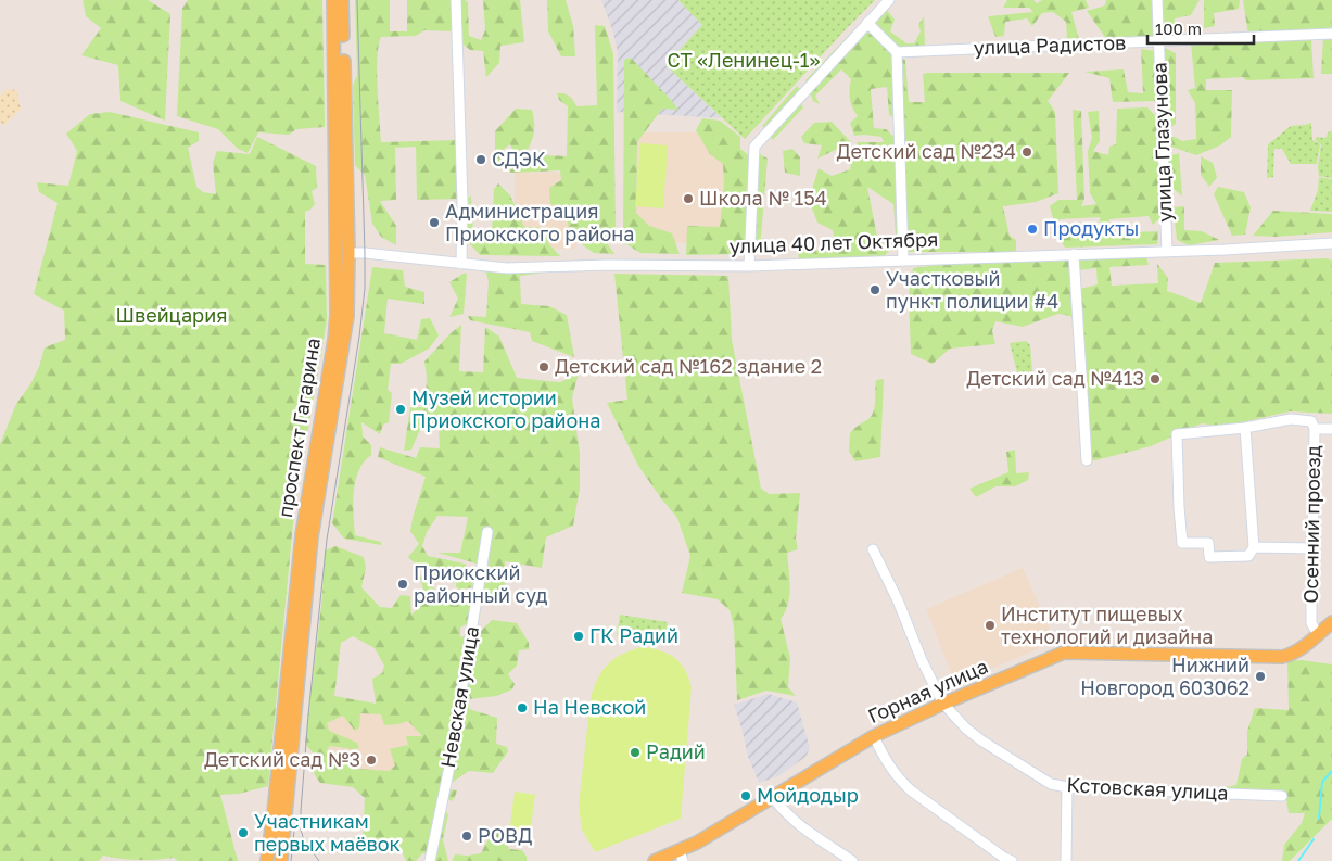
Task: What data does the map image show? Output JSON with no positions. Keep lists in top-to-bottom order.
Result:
{
  "streets": {
    "main road": ["проспект Гагарина", "Горная улица"],
    "street": [
      "улица Радистов",
      "улица Глазунова",
      "улица 40 лет Октября",
      "Осенний проезд",
      "Невская улица",
      "Кстовская улица"
    ]
  },
  "crossings": [
    ["улица Радистов", "улица Глазунова"],
    ["улица Глазунова", "улица 40 лет Октября"],
    ["улица 40 лет Октября", "проспект Гагарина"],
    ["Осенний проезд", "Горная улица"],
    ["Горная улица", "Кстовская улица"]
  ],
  "parks": ["СТ «Ленинец-1»", "Швейцария"],
  "places": [
    "Детский сад №234",
    "СДЭК",
    "Школа № 154",
    "Администрация Приокского района",
    "Продукты",
    "Участковый пункт полиции #4",
    "Детский сад №162 здание 2",
    "Детский сад №413",
    "Музей истории Приокского района",
    "Приокский районный суд",
    "Институт пищевых технологий и дизайна",
    "ГК Радий",
    "Нижний Новгород 603062",
    "На Невской",
    "Радий",
    "Детский сад №3",
    "Мойдодыр",
    "Участникам первых маёвок",
    "РОВД"
  ],
  "scale_bar": "100 m"
}
